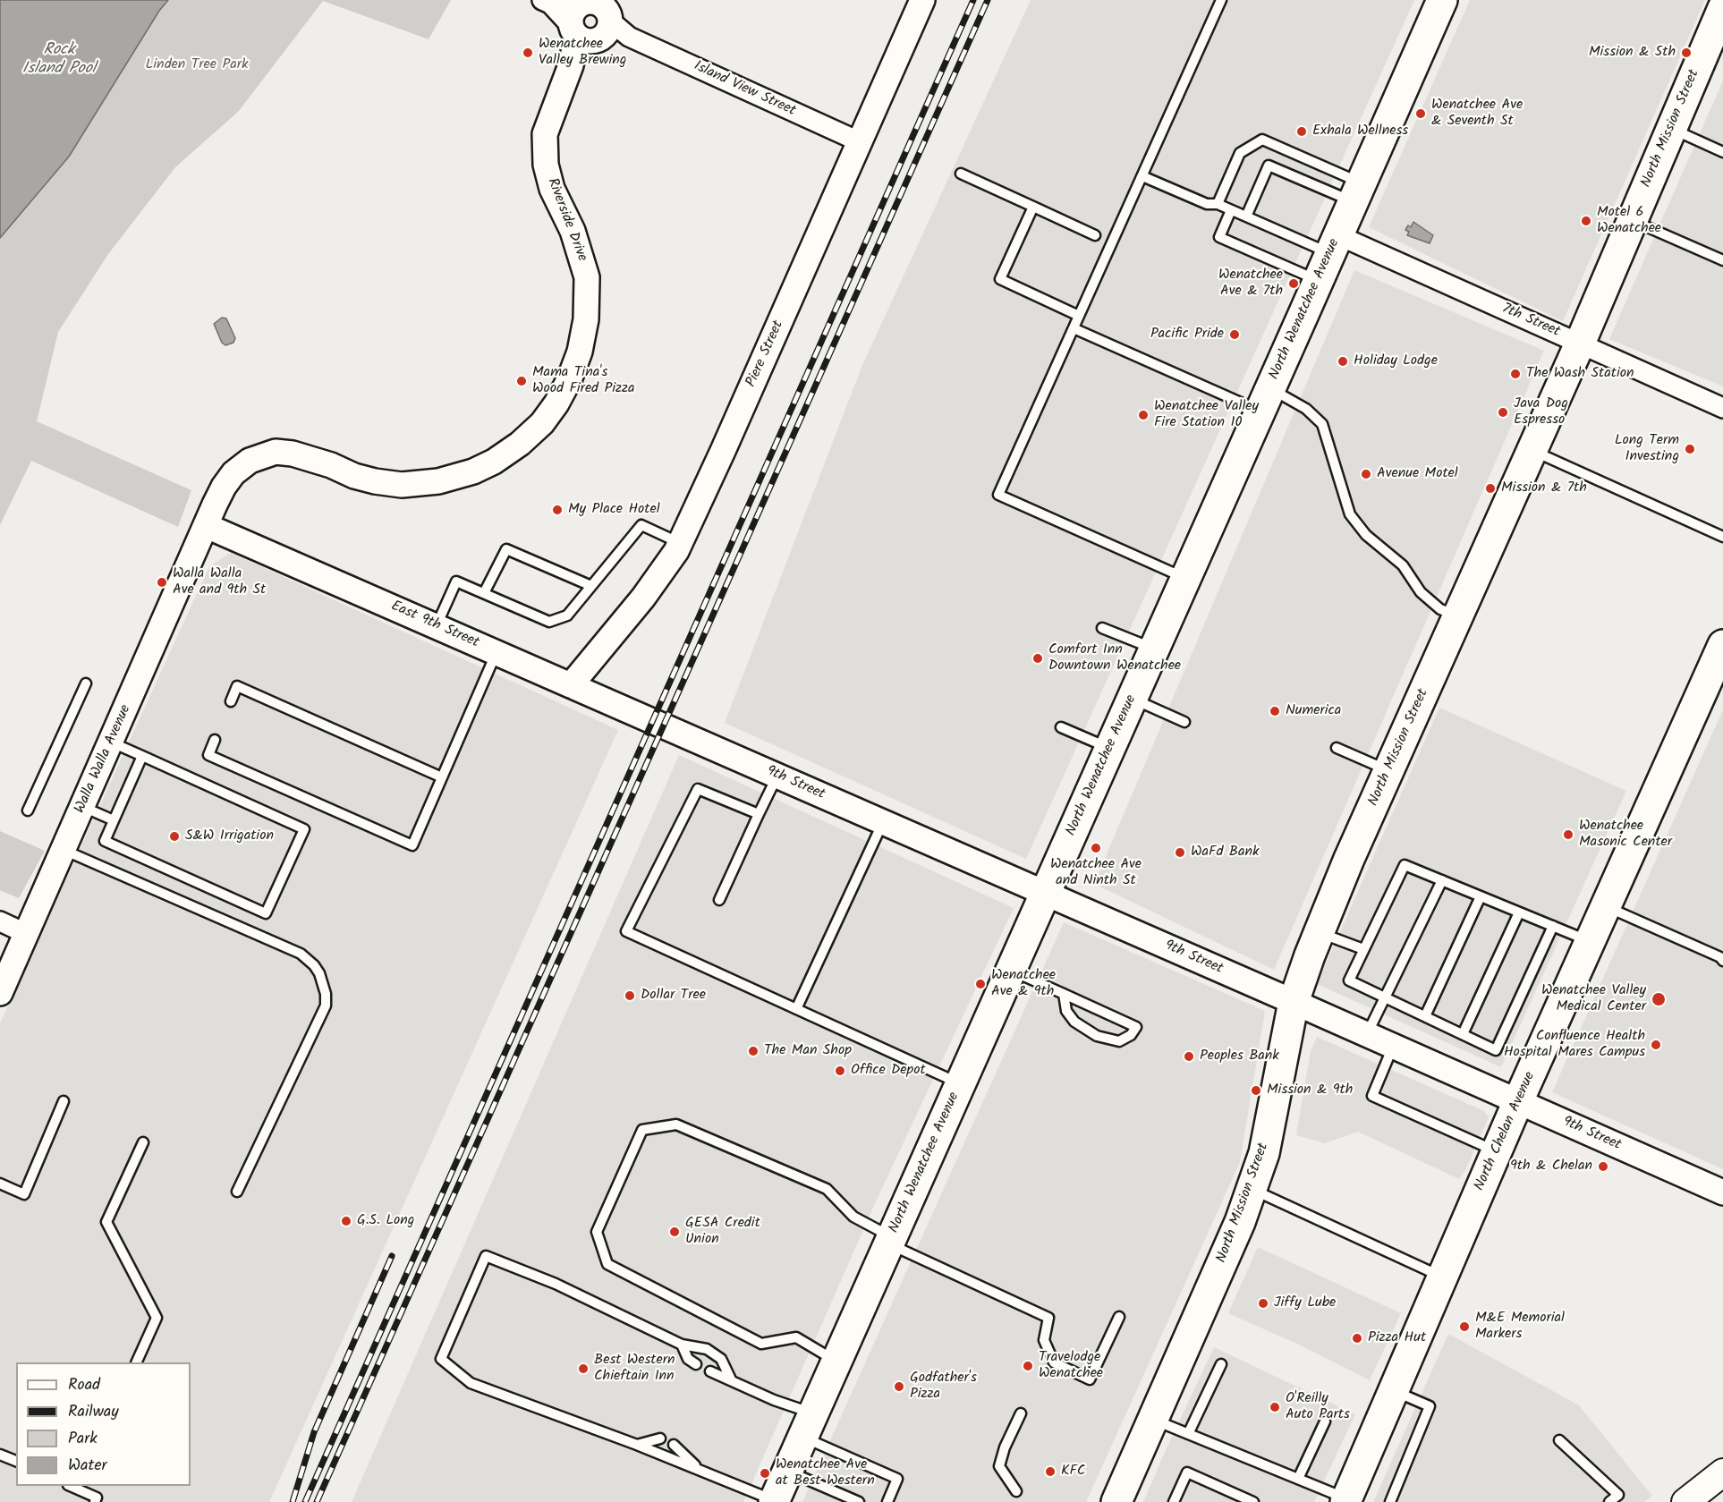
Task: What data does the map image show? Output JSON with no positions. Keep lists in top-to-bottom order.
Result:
{
  "streets": {
    "main road": ["North Mission Street", "North Wenatchee Avenue", "North Chelan Avenue"],
    "street": [
      "Island View Street",
      "Riverside Drive",
      "7th Street",
      "Piere Street",
      "East 9th Street",
      "Walla Walla Avenue",
      "9th Street"
    ]
  },
  "crossings": [
    ["Island View Street", "Riverside Drive"],
    ["Island View Street", "Piere Street"],
    ["North Mission Street", "7th Street"],
    ["North Mission Street", "9th Street"],
    ["Riverside Drive", "East 9th Street"],
    ["Riverside Drive", "Walla Walla Avenue"],
    ["North Wenatchee Avenue", "7th Street"],
    ["North Wenatchee Avenue", "9th Street"],
    ["Piere Street", "East 9th Street"],
    ["East 9th Street", "Walla Walla Avenue"],
    ["East 9th Street", "9th Street"],
    ["9th Street", "North Chelan Avenue"]
  ],
  "water": ["Rock Island Pool"],
  "parks": ["Linden Tree Park"],
  "places": [
    "Wenatchee Valley Brewing",
    "Mission & 5th",
    "Wenatchee Ave & Seventh St",
    "Exhala Wellness",
    "Motel 6 Wenatchee",
    "Wenatchee Ave & 7th",
    "Pacific Pride",
    "Holiday Lodge",
    "The Wash Station",
    "Mama Tina's Wood Fired Pizza",
    "Java Dog Espresso",
    "Wenatchee Valley Fire Station 10",
    "Long Term Investing",
    "Avenue Motel",
    "Mission & 7th",
    "My Place Hotel",
    "Walla Walla Ave and 9th St",
    "Comfort Inn Downtown Wenatchee",
    "Numerica",
    "Wenatchee Masonic Center",
    "S&W Irrigation",
    "Wenatchee Ave and Ninth St",
    "WaFd Bank",
    "Wenatchee Ave & 9th",
    "Dollar Tree",
    "Wenatchee Valley Medical Center",
    "Confluence Health Hospital Mares Campus",
    "The Man Shop",
    "Peoples Bank",
    "Office Depot",
    "Mission & 9th",
    "9th & Chelan",
    "G.S. Long",
    "GESA Credit Union",
    "Jiffy Lube",
    "M&E Memorial Markers",
    "Pizza Hut",
    "Travelodge Wenatchee",
    "Best Western Chieftain Inn",
    "Godfather's Pizza",
    "O'Reilly Auto Parts",
    "KFC",
    "Wenatchee Ave at Best Western"
  ],
  "legend": [
    "Road",
    "Railway",
    "Park",
    "Water"
  ]
}
